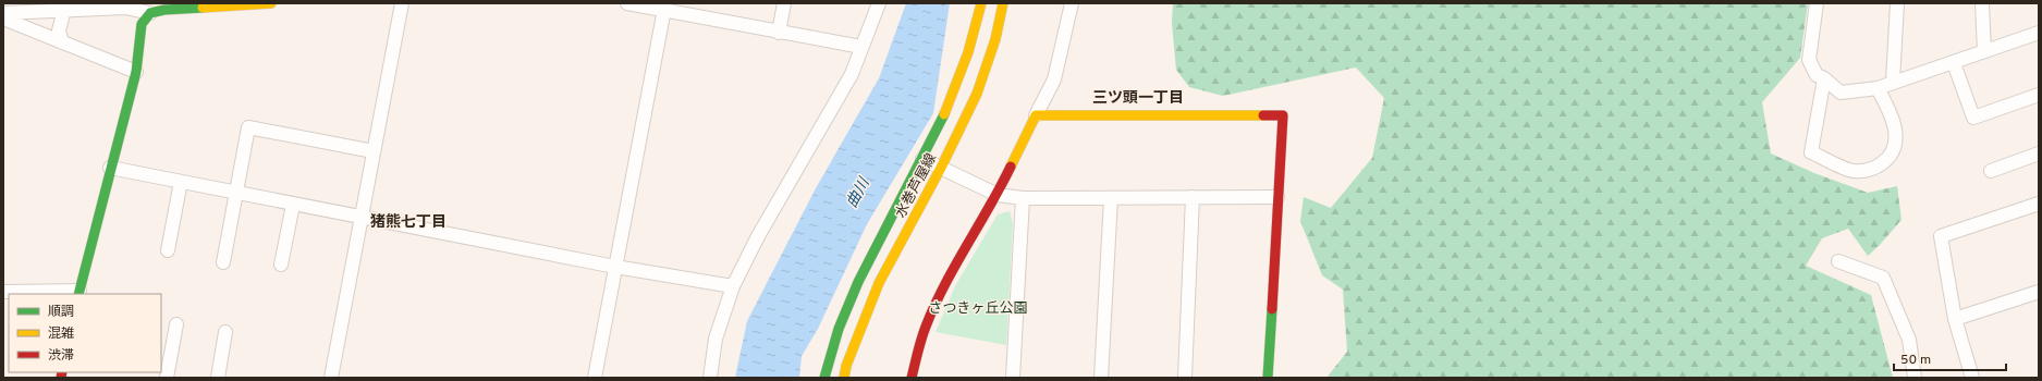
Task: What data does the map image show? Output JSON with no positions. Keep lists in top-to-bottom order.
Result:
{
  "streets": {
    "street": ["水巻芦屋線"]
  },
  "districts": ["三ツ頭一丁目", "猪熊七丁目"],
  "water": ["曲川"],
  "parks": ["さつきヶ丘公園"],
  "legend": ["順調", "混雑", "渋滞"],
  "scale_bar": "50 m"
}
